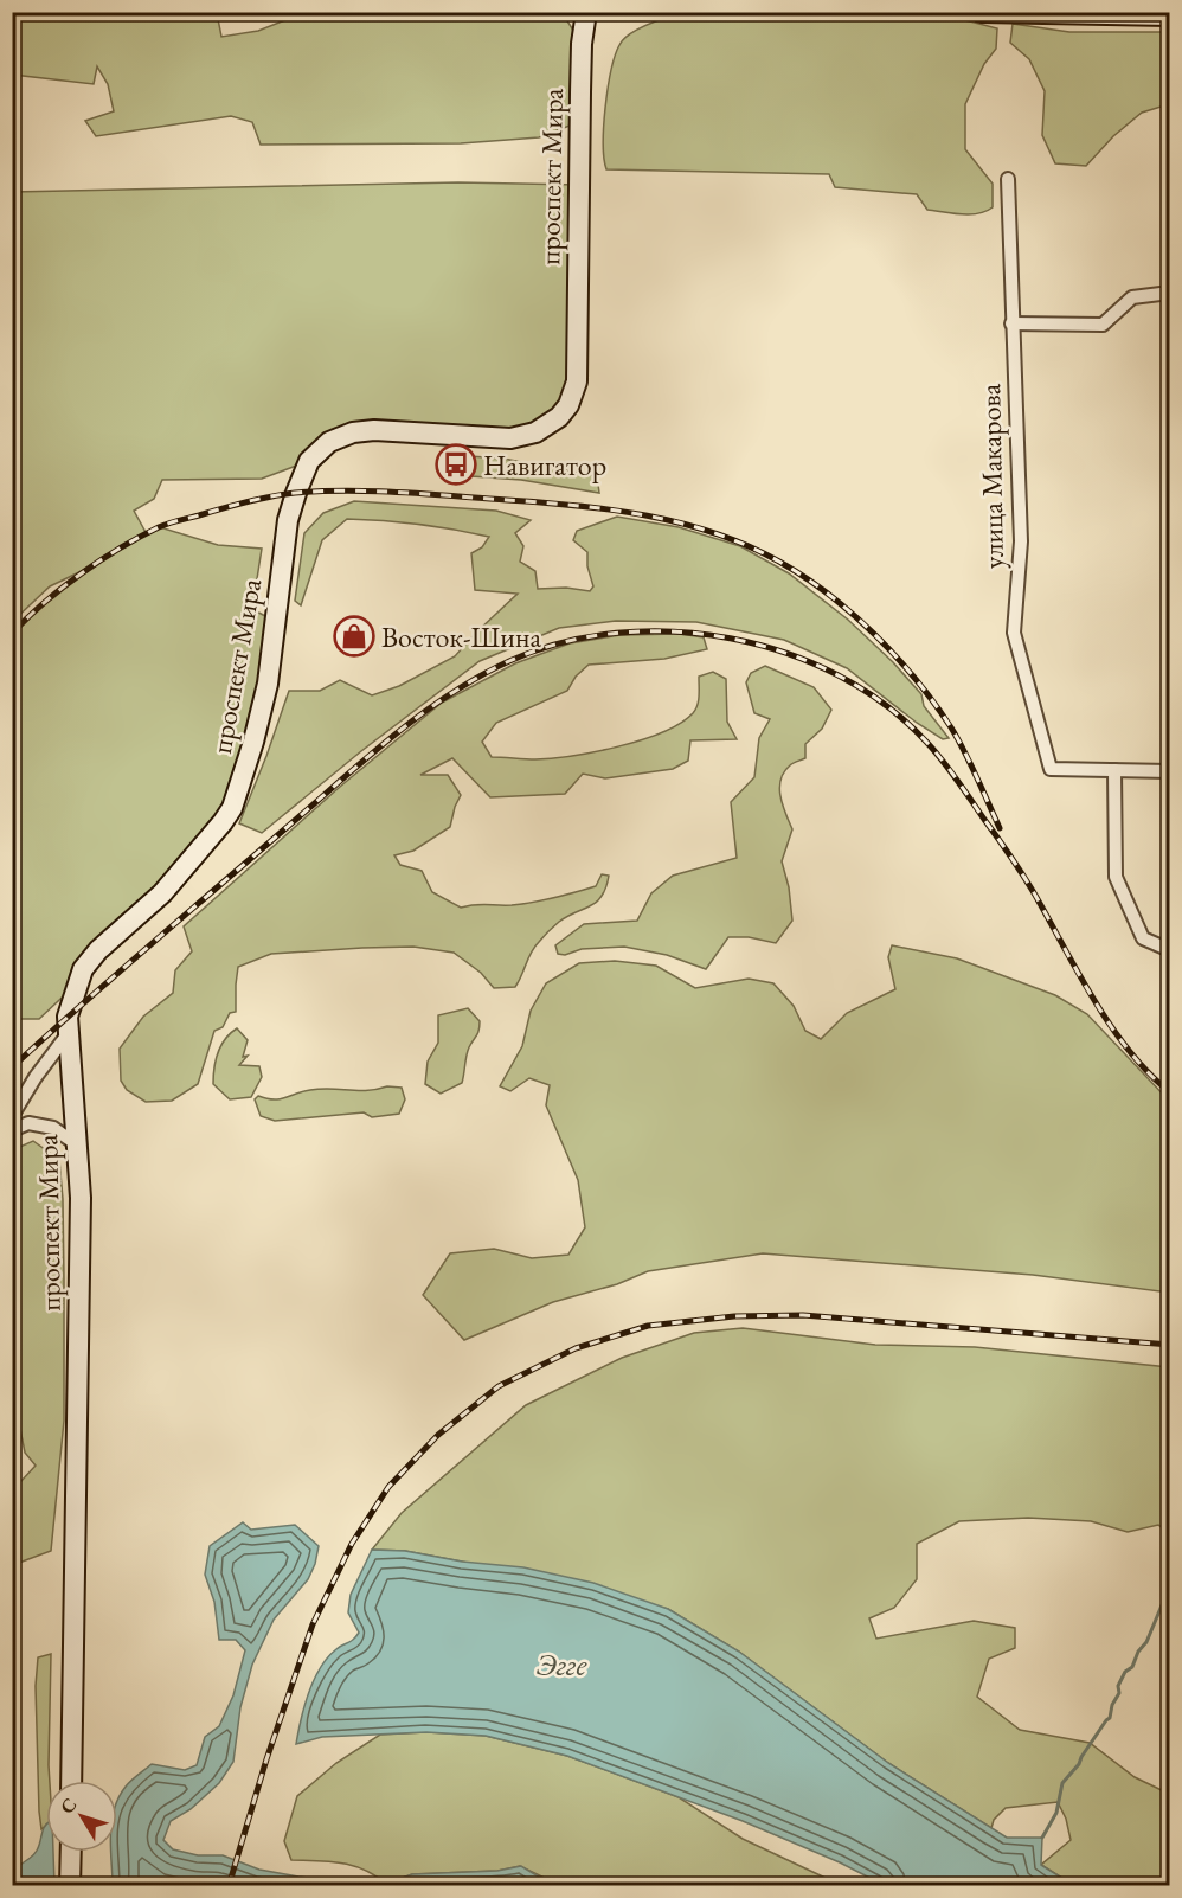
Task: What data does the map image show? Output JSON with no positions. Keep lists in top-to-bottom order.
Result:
{
  "streets": {
    "main road": ["проспект Мира"],
    "street": ["улица Макарова"]
  },
  "water": ["Эгге"],
  "places": {
    "bus stop": ["Навигатор"],
    "shop": ["Восток-Шина"]
  },
  "north": "top left"
}
